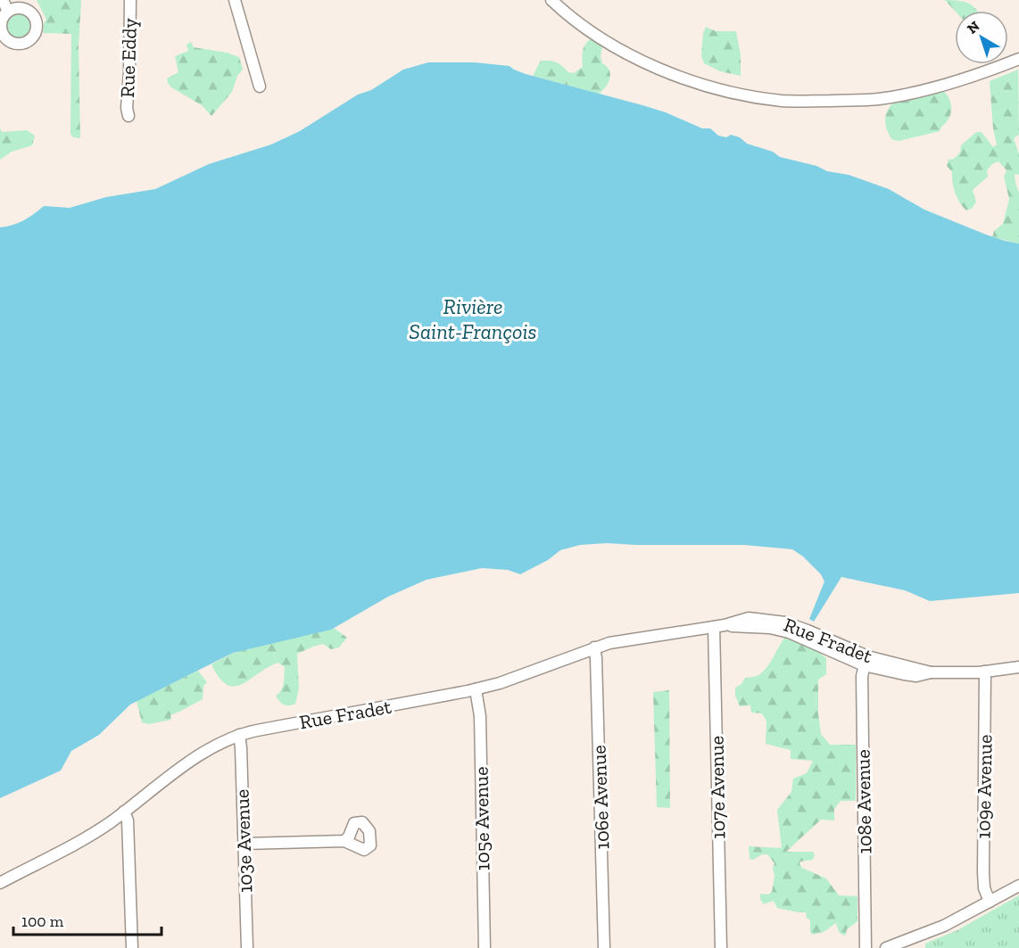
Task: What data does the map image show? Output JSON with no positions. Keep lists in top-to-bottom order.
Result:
{
  "streets": {
    "street": [
      "Rue Eddy",
      "Rue Fradet",
      "109e Avenue",
      "107e Avenue",
      "106e Avenue",
      "108e Avenue",
      "105e Avenue",
      "103e Avenue"
    ]
  },
  "crossings": [
    ["Rue Fradet", "109e Avenue"],
    ["Rue Fradet", "107e Avenue"],
    ["Rue Fradet", "106e Avenue"],
    ["Rue Fradet", "108e Avenue"],
    ["Rue Fradet", "105e Avenue"],
    ["Rue Fradet", "103e Avenue"]
  ],
  "water": ["Rivière Saint-François"],
  "scale_bar": "100 m",
  "north": "top left"
}
